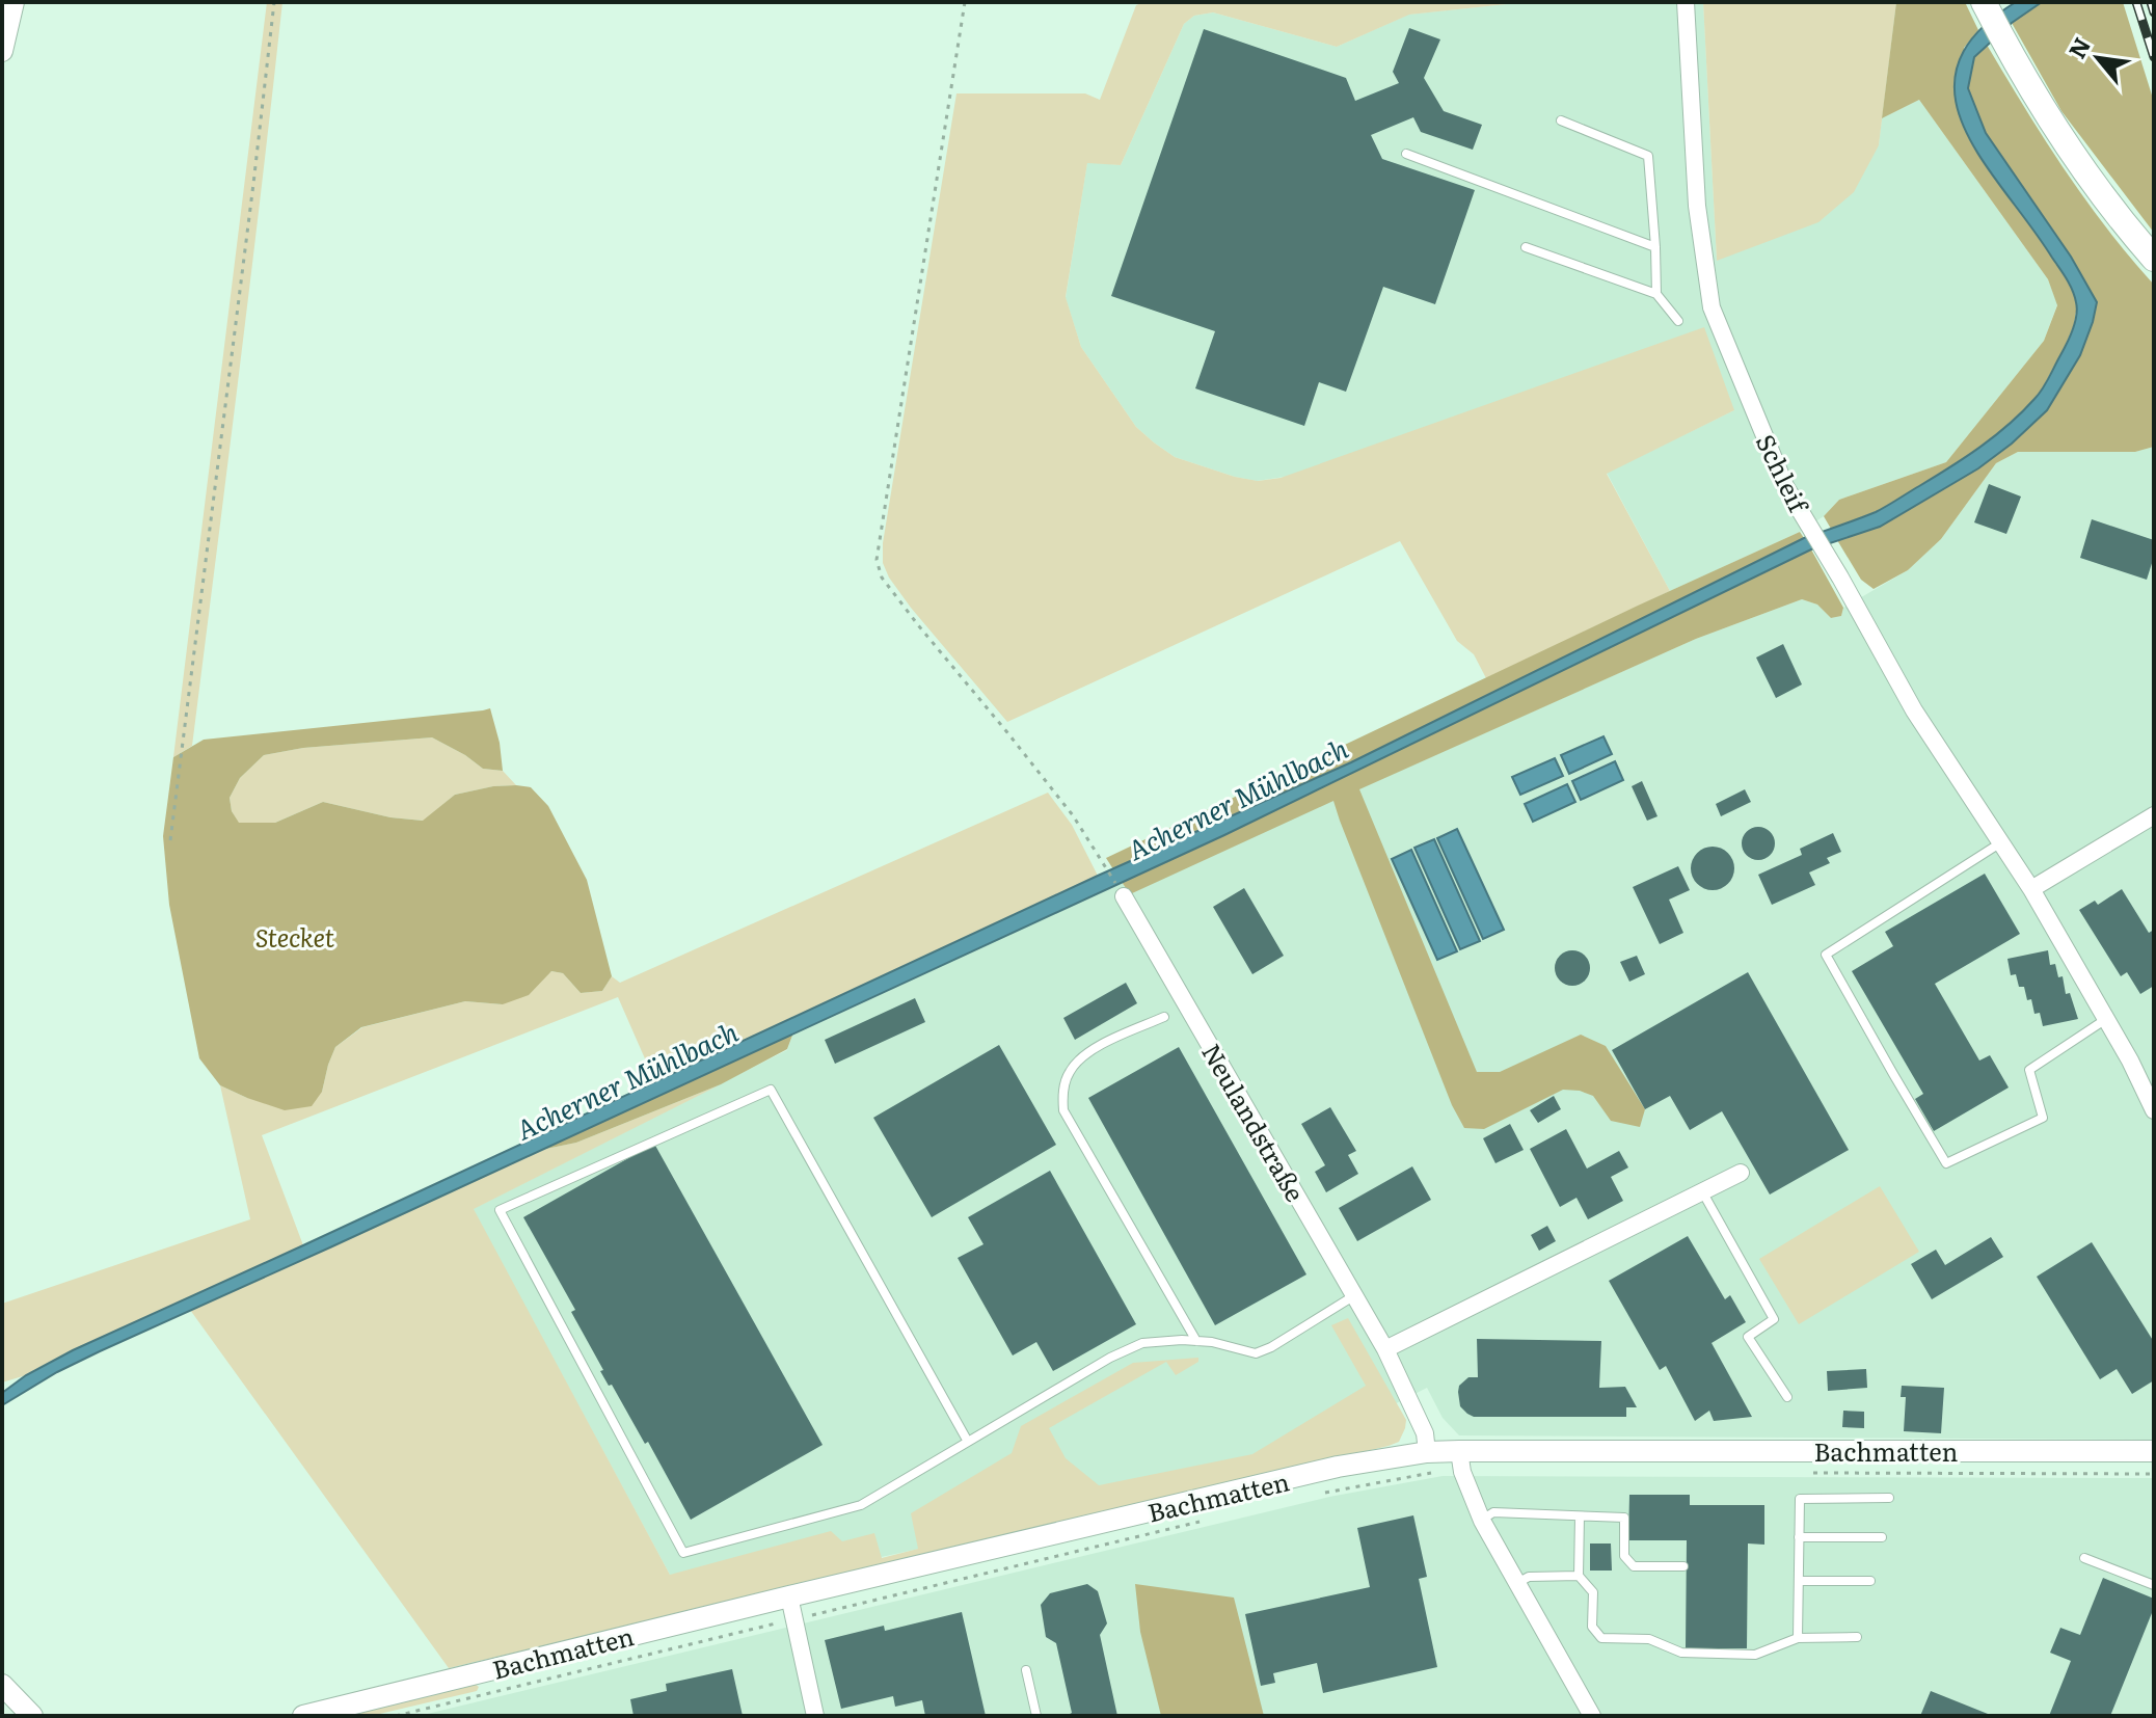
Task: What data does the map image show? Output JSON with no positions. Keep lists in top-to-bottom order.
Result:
{
  "streets": {
    "street": ["Schleif", "Neulandstraße", "Bachmatten"]
  },
  "crossings": [
    ["Neulandstraße", "Bachmatten"]
  ],
  "water": ["Acherner Mühlbach"],
  "parks": ["Stecket"],
  "north": "top left"
}
